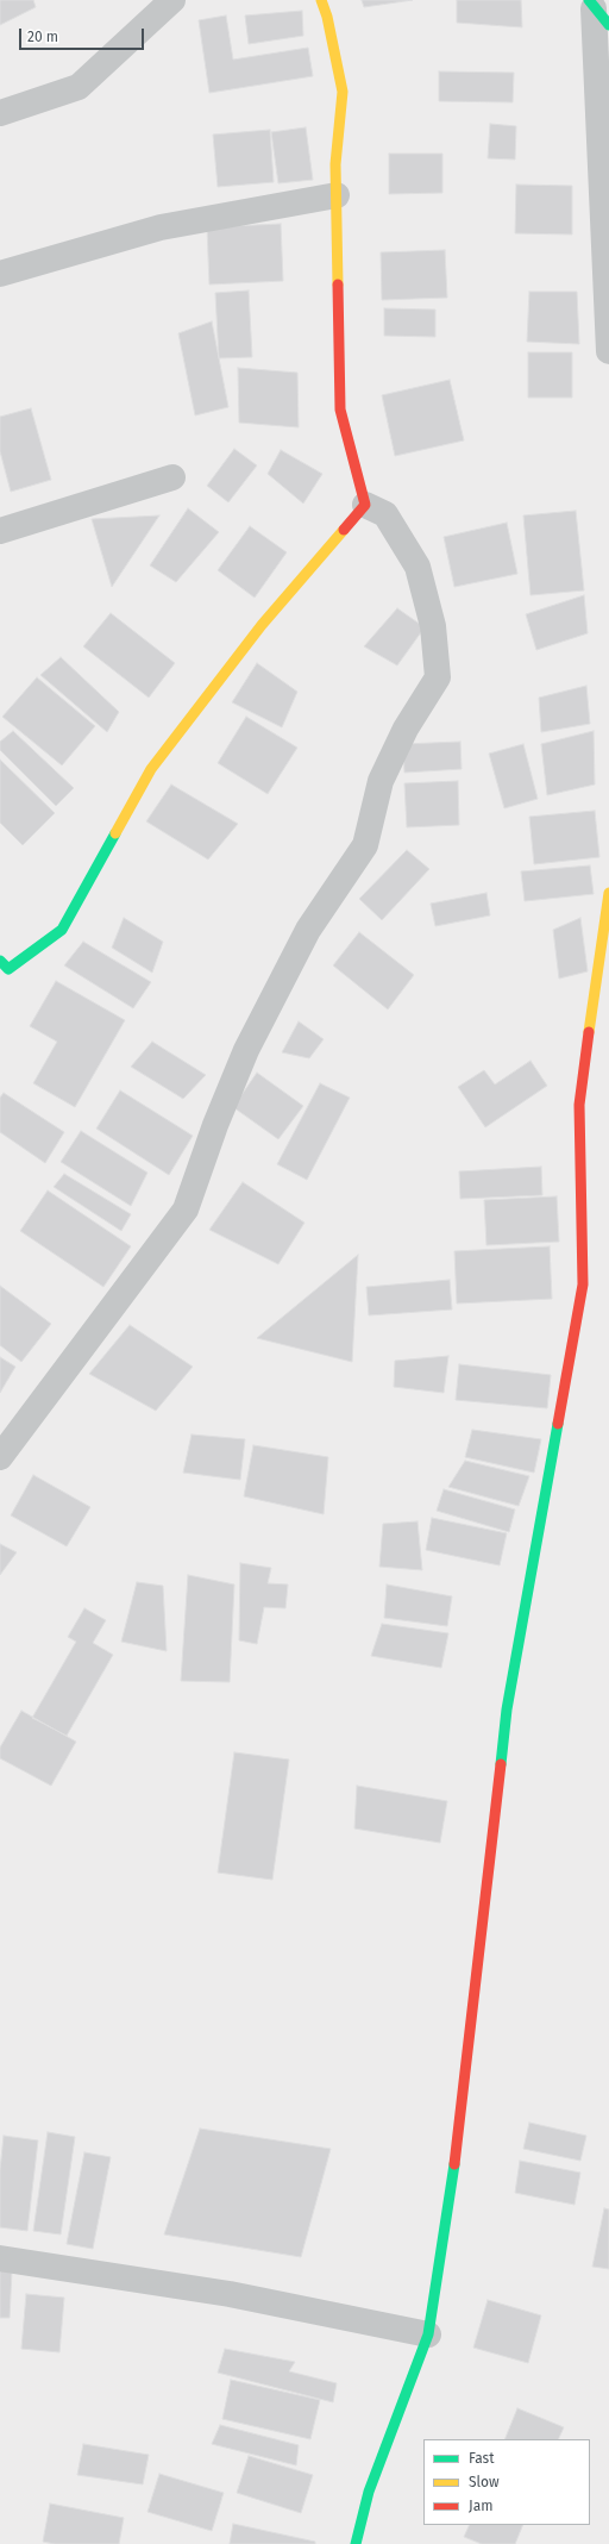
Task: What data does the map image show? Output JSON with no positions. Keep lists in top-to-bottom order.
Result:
{
  "legend": ["Fast", "Slow", "Jam"],
  "scale_bar": "20 m"
}
